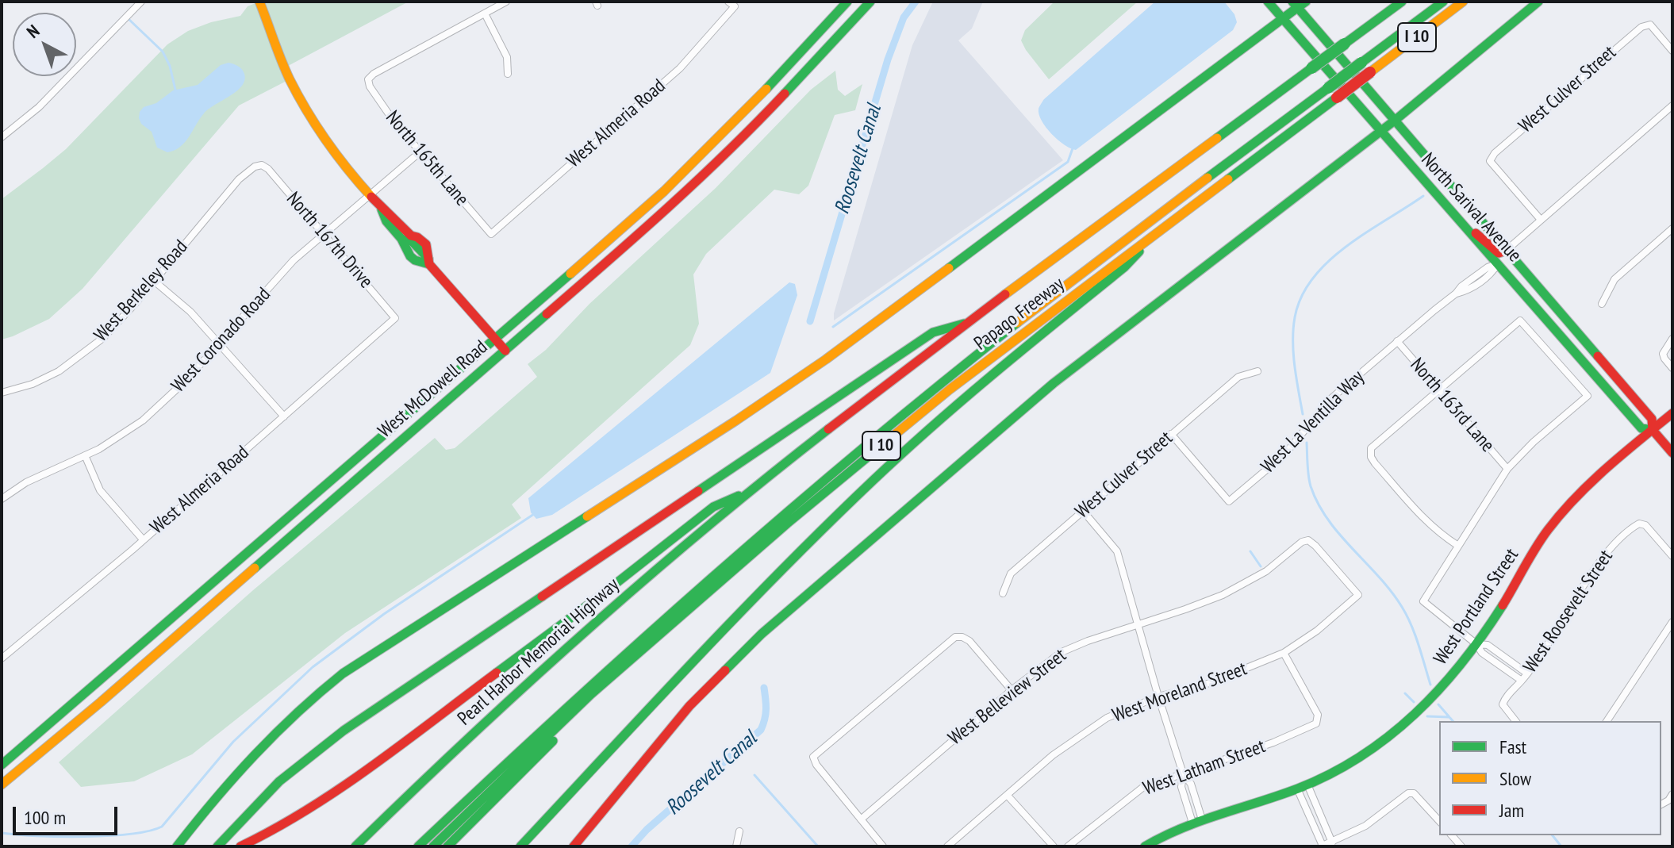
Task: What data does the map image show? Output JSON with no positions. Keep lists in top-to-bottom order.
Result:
{
  "streets": {
    "main road": [
      "I 10",
      "North Sarival Avenue",
      "Papago Freeway",
      "West McDowell Road",
      "West Portland Street",
      "Pearl Harbor Memorial Highway"
    ],
    "street": [
      "West Culver Street",
      "West Almeria Road",
      "North 165th Lane",
      "North 167th Drive",
      "West Berkeley Road",
      "West Coronado Road",
      "North 163rd Lane",
      "West La Ventilla Way",
      "West Roosevelt Street",
      "West Moreland Street",
      "West Belleview Street",
      "West Latham Street"
    ]
  },
  "crossings": [
    ["I 10", "Papago Freeway"],
    ["West Culver Street", "West La Ventilla Way"],
    ["West Almeria Road", "North 165th Lane"],
    ["West Almeria Road", "North 167th Drive"],
    ["North 165th Lane", "West Coronado Road"],
    ["North Sarival Avenue", "West La Ventilla Way"],
    ["North Sarival Avenue", "West Portland Street"],
    ["North 167th Drive", "West Berkeley Road"],
    ["North 167th Drive", "West Coronado Road"],
    ["Papago Freeway", "Pearl Harbor Memorial Highway"],
    ["North 163rd Lane", "West La Ventilla Way"],
    ["West Moreland Street", "West Belleview Street"],
    ["West Moreland Street", "West Latham Street"]
  ],
  "water": ["Roosevelt Canal"],
  "legend": ["Fast", "Slow", "Jam"],
  "scale_bar": "100 m",
  "north": "top left"
}
